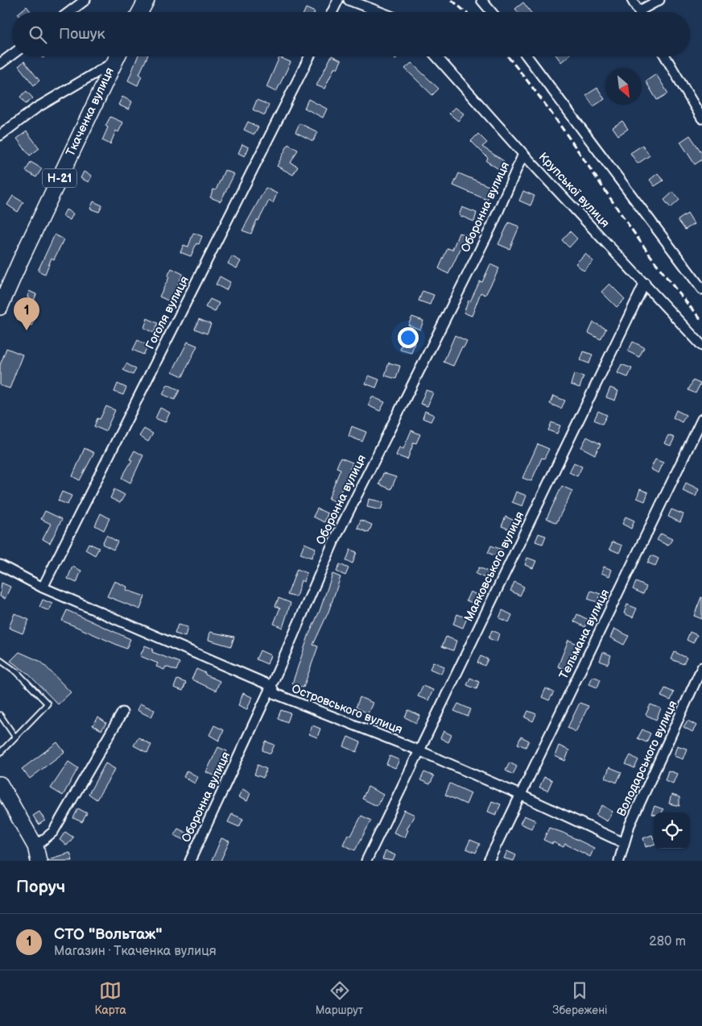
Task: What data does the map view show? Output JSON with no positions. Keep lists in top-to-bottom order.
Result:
{
  "streets": {
    "main road": ["Ткаченка вулиця", "Н-21"],
    "street": [
      "Крупської вулиця",
      "Оборонна вулиця",
      "Гоголя вулиця",
      "Маяковського вулиця",
      "Тельмана вулиця",
      "Островського вулиця",
      "Володарського вулиця"
    ]
  },
  "crossings": [
    ["Крупської вулиця", "Оборонна вулиця"],
    ["Крупської вулиця", "Маяковського вулиця"],
    ["Оборонна вулиця", "Островського вулиця"],
    ["Гоголя вулиця", "Островського вулиця"],
    ["Маяковського вулиця", "Островського вулиця"],
    ["Тельмана вулиця", "Островського вулиця"],
    ["Островського вулиця", "Володарського вулиця"]
  ],
  "north": "bottom right",
  "page": {
    "search": "Пошук",
    "pins": "1",
    "heading": "Поруч",
    "list": [
      {
        "mark": "1",
        "name": "СТО \"Вольтаж\"",
        "note": "Магазин · Ткаченка вулиця",
        "value": "280 m"
      }
    ],
    "nav": ["Карта", "Маршрут", "Збережені"]
  }
}
